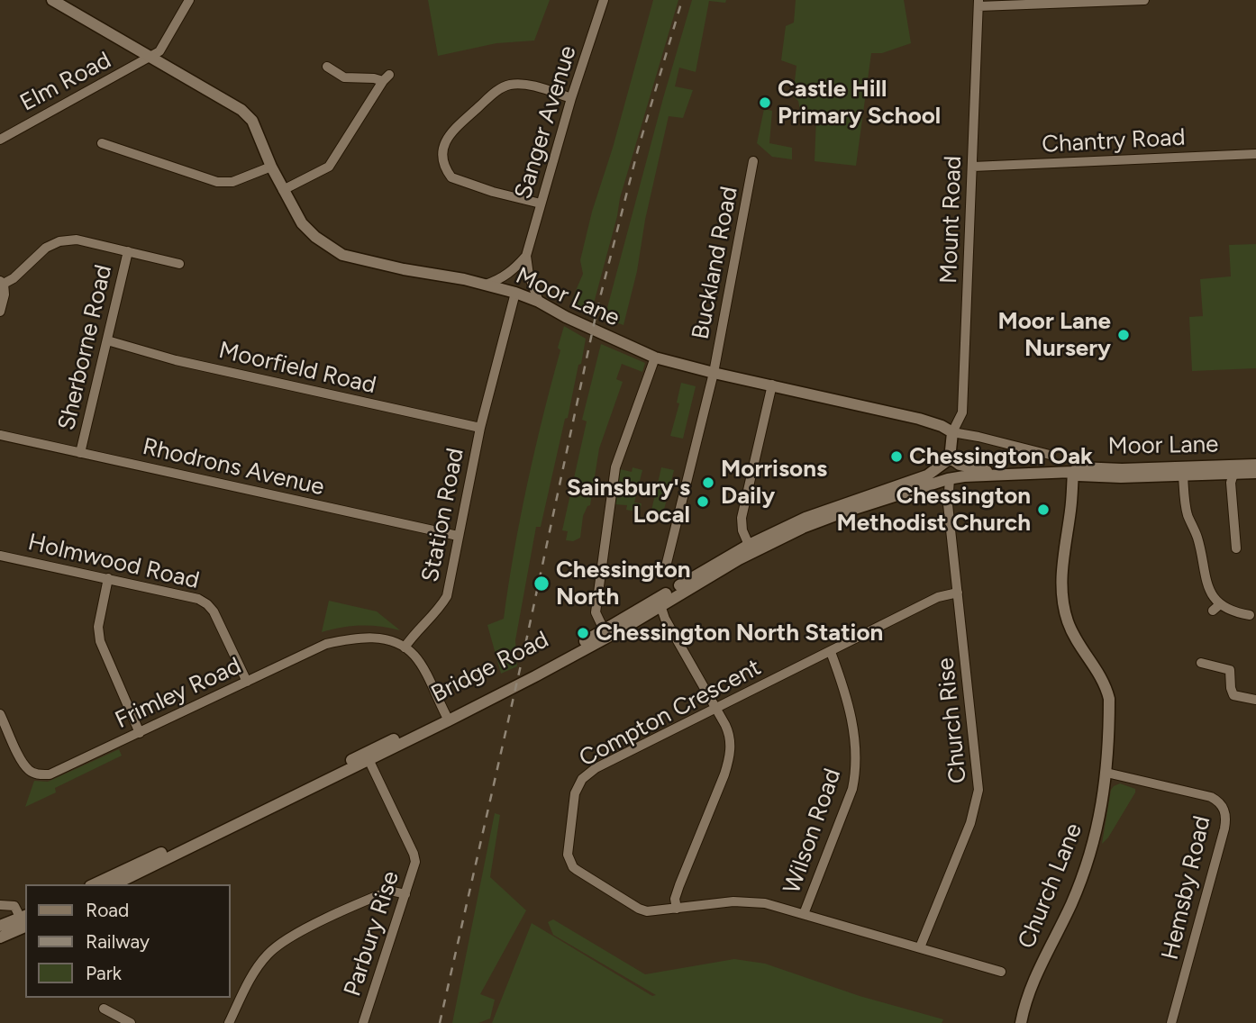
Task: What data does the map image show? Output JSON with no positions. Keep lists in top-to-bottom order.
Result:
{
  "streets": {
    "street": [
      "Elm Road",
      "Sanger Avenue",
      "Chantry Road",
      "Mount Road",
      "Buckland Road",
      "Moor Lane",
      "Sherborne Road",
      "Moorfield Road",
      "Rhodrons Avenue",
      "Station Road",
      "Holmwood Road",
      "Bridge Road",
      "Frimley Road",
      "Compton Crescent",
      "Church Rise",
      "Wilson Road",
      "Church Lane",
      "Hemsby Road",
      "Parbury Rise"
    ]
  },
  "crossings": [
    ["Elm Road", "Moor Lane"],
    ["Sanger Avenue", "Moor Lane"],
    ["Chantry Road", "Mount Road"],
    ["Mount Road", "Moor Lane"],
    ["Buckland Road", "Moor Lane"],
    ["Moor Lane", "Station Road"],
    ["Moor Lane", "Bridge Road"],
    ["Moor Lane", "Church Rise"],
    ["Moor Lane", "Church Lane"],
    ["Sherborne Road", "Moorfield Road"],
    ["Sherborne Road", "Rhodrons Avenue"],
    ["Moorfield Road", "Station Road"],
    ["Rhodrons Avenue", "Station Road"],
    ["Station Road", "Frimley Road"],
    ["Holmwood Road", "Frimley Road"],
    ["Bridge Road", "Church Rise"],
    ["Bridge Road", "Parbury Rise"],
    ["Compton Crescent", "Church Rise"],
    ["Compton Crescent", "Wilson Road"],
    ["Church Lane", "Hemsby Road"]
  ],
  "places": [
    "Castle Hill Primary School",
    "Moor Lane Nursery",
    "Chessington Oak",
    "Morrisons Daily",
    "Sainsbury's Local",
    "Chessington Methodist Church",
    "Chessington North",
    "Chessington North Station"
  ],
  "legend": ["Road", "Railway", "Park"]
}
